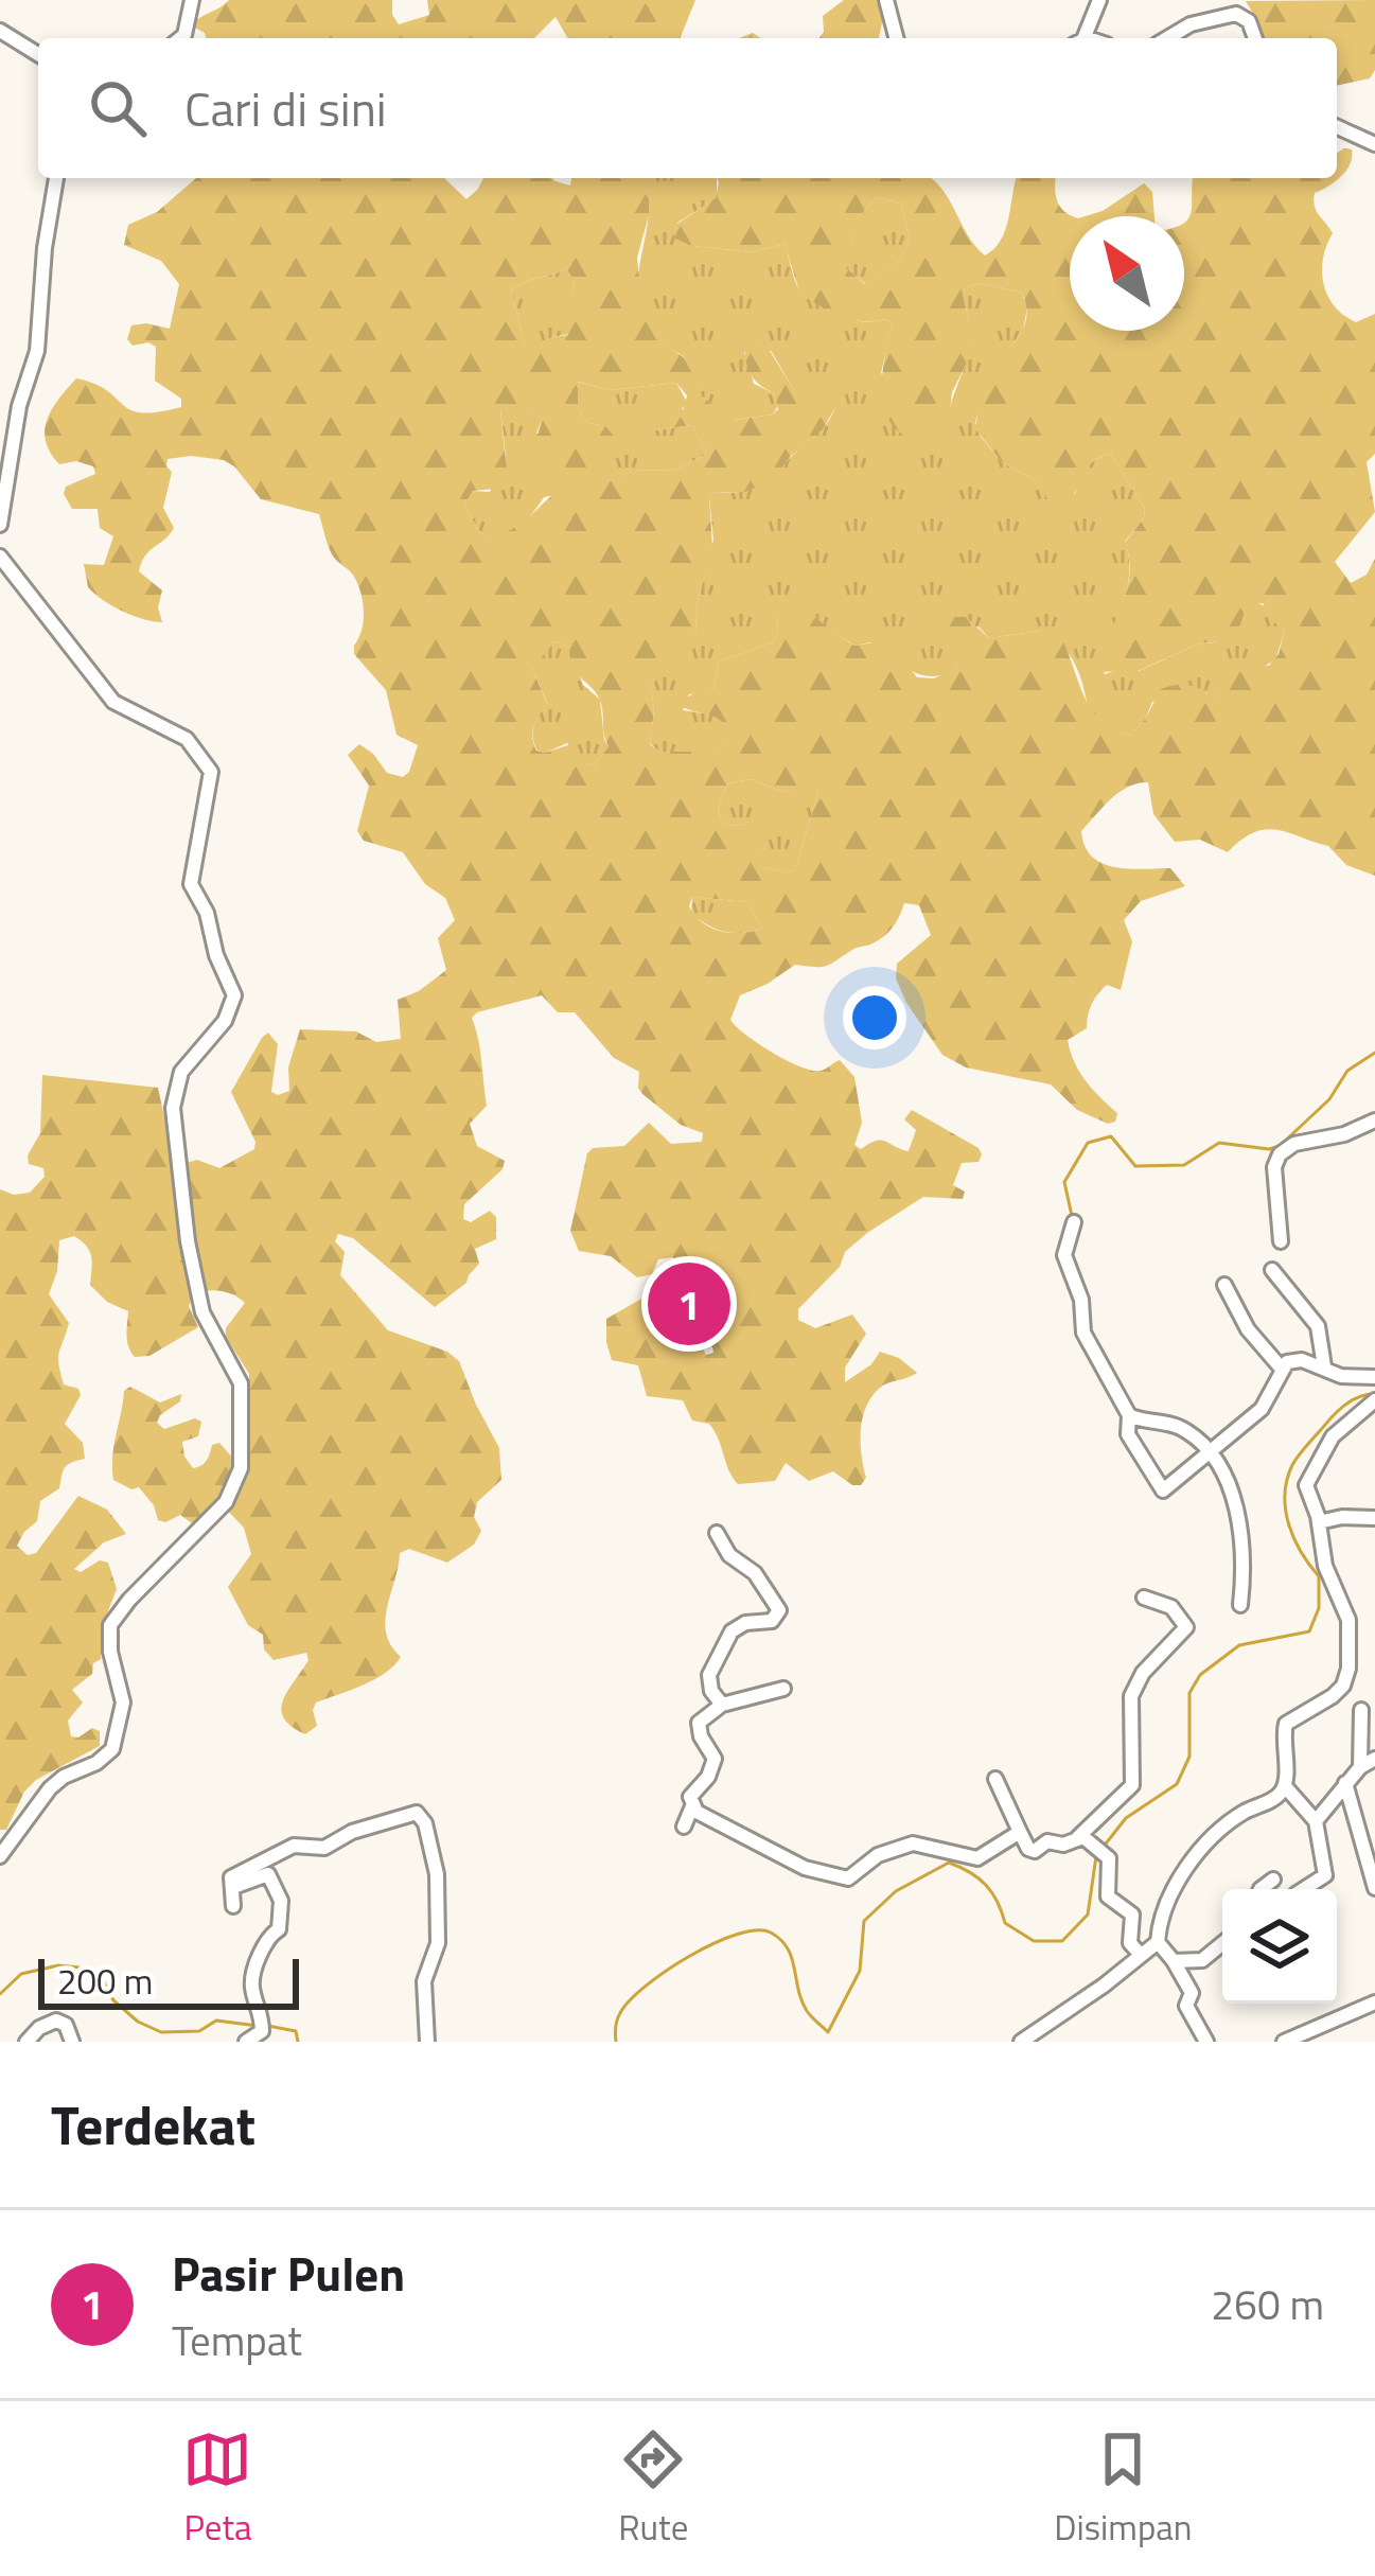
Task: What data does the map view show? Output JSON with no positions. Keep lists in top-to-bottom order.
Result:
{
  "scale_bar": "200 m",
  "north": "top left",
  "page": {
    "search": "Cari di sini",
    "pins": "1",
    "scale": "200 m",
    "heading": "Terdekat",
    "list": [
      {
        "mark": "1",
        "name": "Pasir Pulen",
        "note": "Tempat",
        "value": "260 m"
      }
    ],
    "nav": ["Peta", "Rute", "Disimpan"]
  }
}
